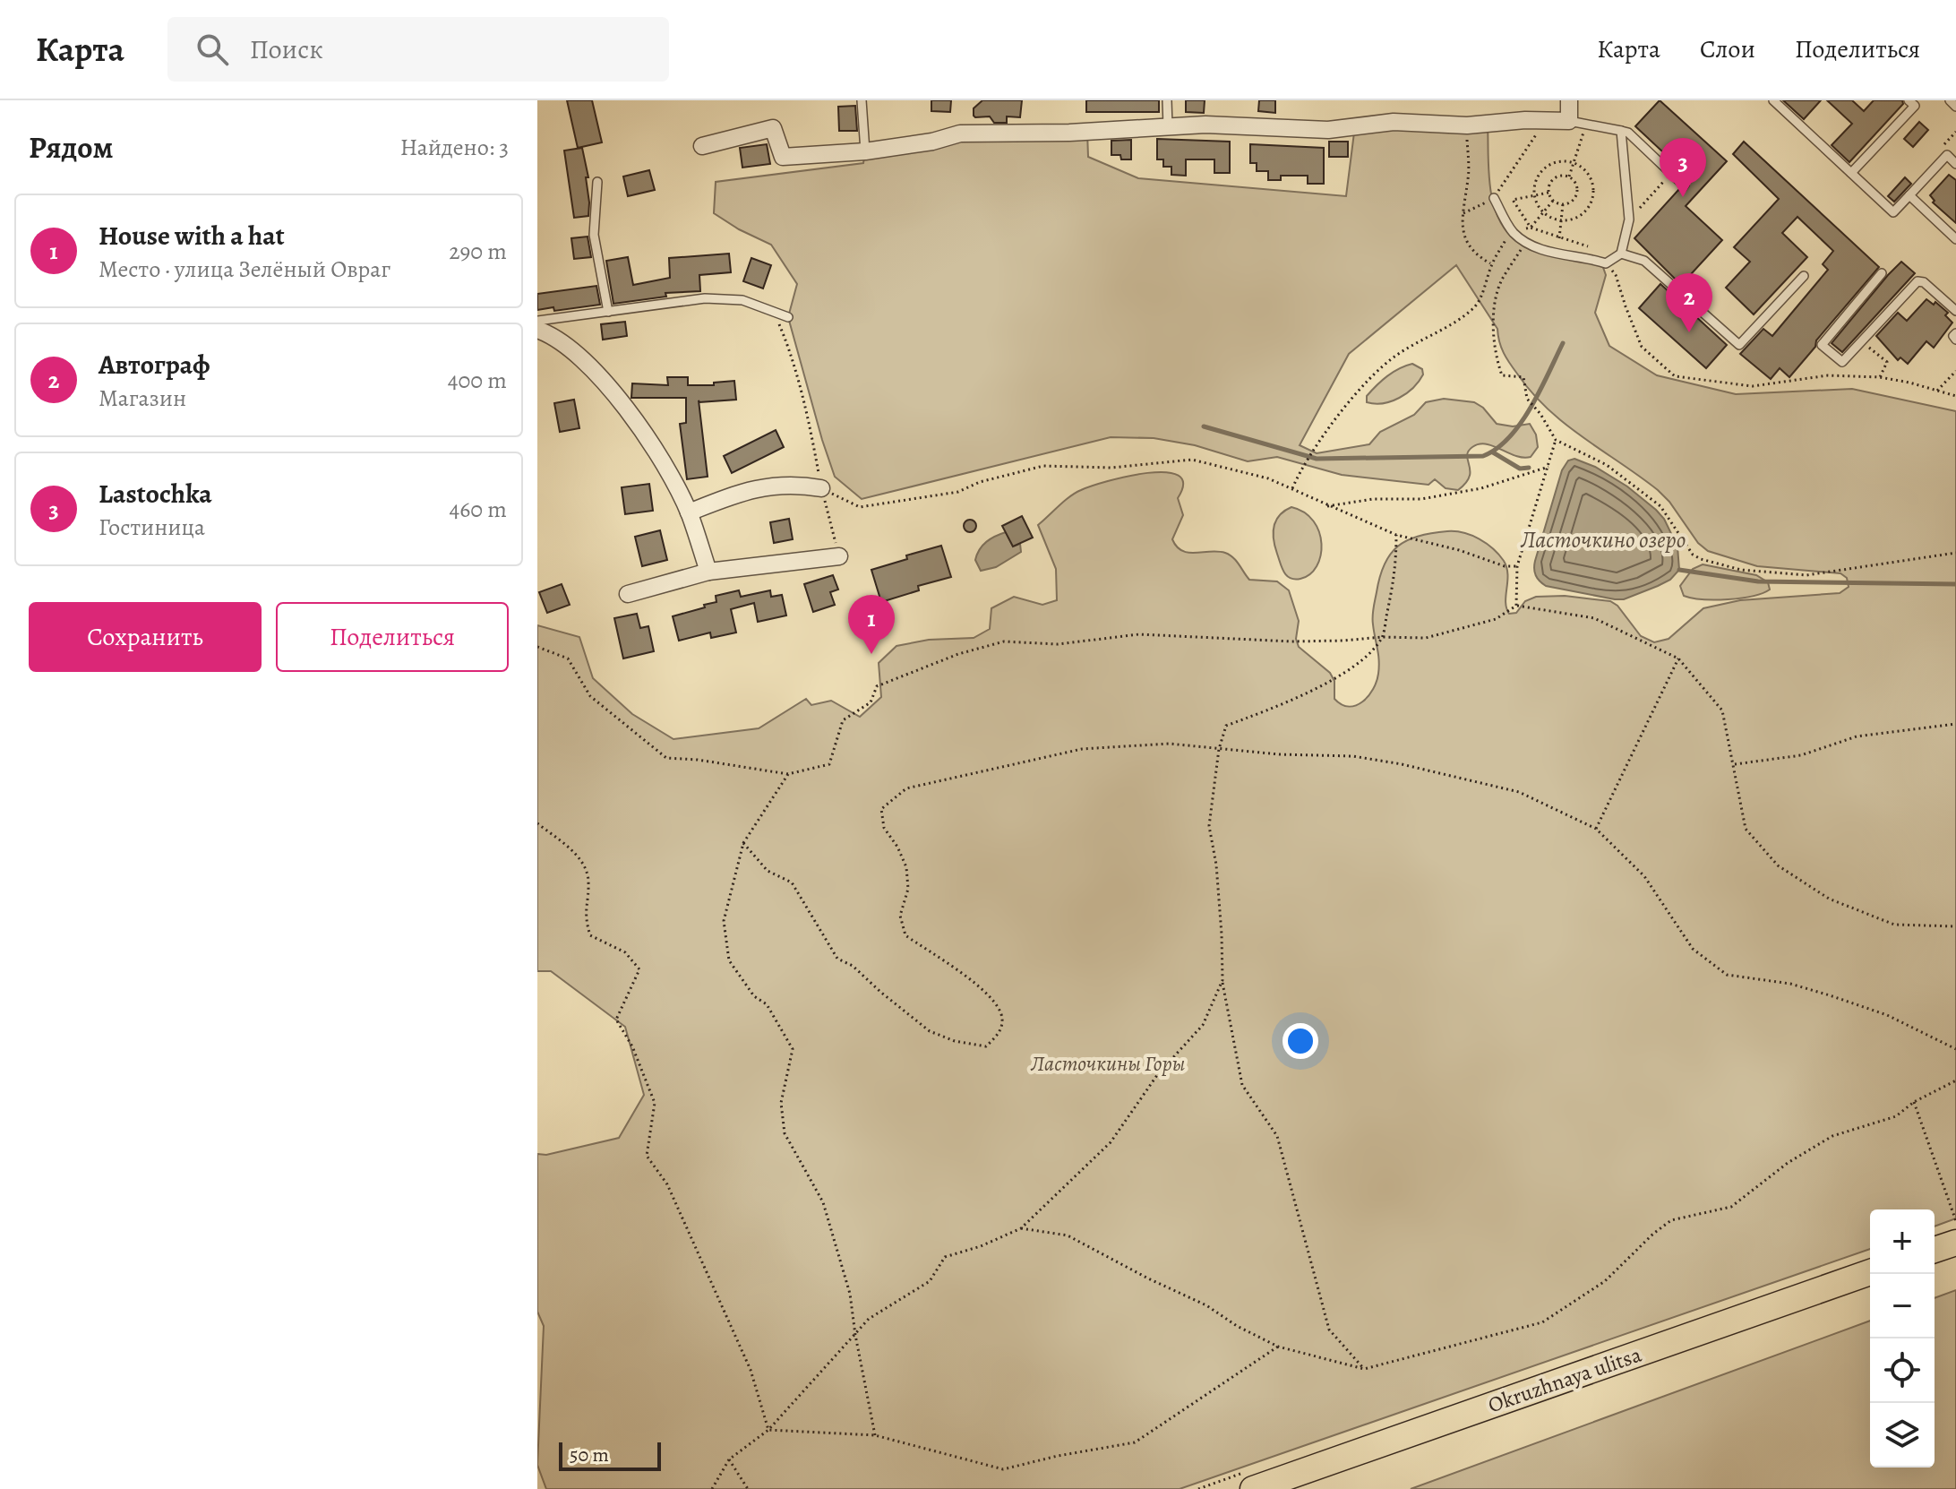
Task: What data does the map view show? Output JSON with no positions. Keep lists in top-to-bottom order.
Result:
{
  "streets": {
    "main road": ["Okruzhnaya ulitsa"]
  },
  "water": ["Ласточкино озеро"],
  "parks": ["Ласточкины Горы"],
  "scale_bar": "50 m",
  "page": {
    "header": "Карта",
    "search": "Поиск",
    "nav": ["Карта", "Слои", "Поделиться"],
    "heading": ["Рядом", "Найдено: 3"],
    "pins": ["3", "2", "1"],
    "list": [
      {
        "mark": "1",
        "name": "House with a hat",
        "note": "Место · улица Зелёный Овраг",
        "value": "290 m"
      },
      {
        "mark": "2",
        "name": "Автограф",
        "note": "Магазин",
        "value": "400 m"
      },
      {
        "mark": "3",
        "name": "Lastochka",
        "note": "Гостиница",
        "value": "460 m"
      }
    ],
    "buttons": ["Сохранить", "Поделиться"],
    "map_buttons": ["+", "−"],
    "scale": "50 m"
  }
}
